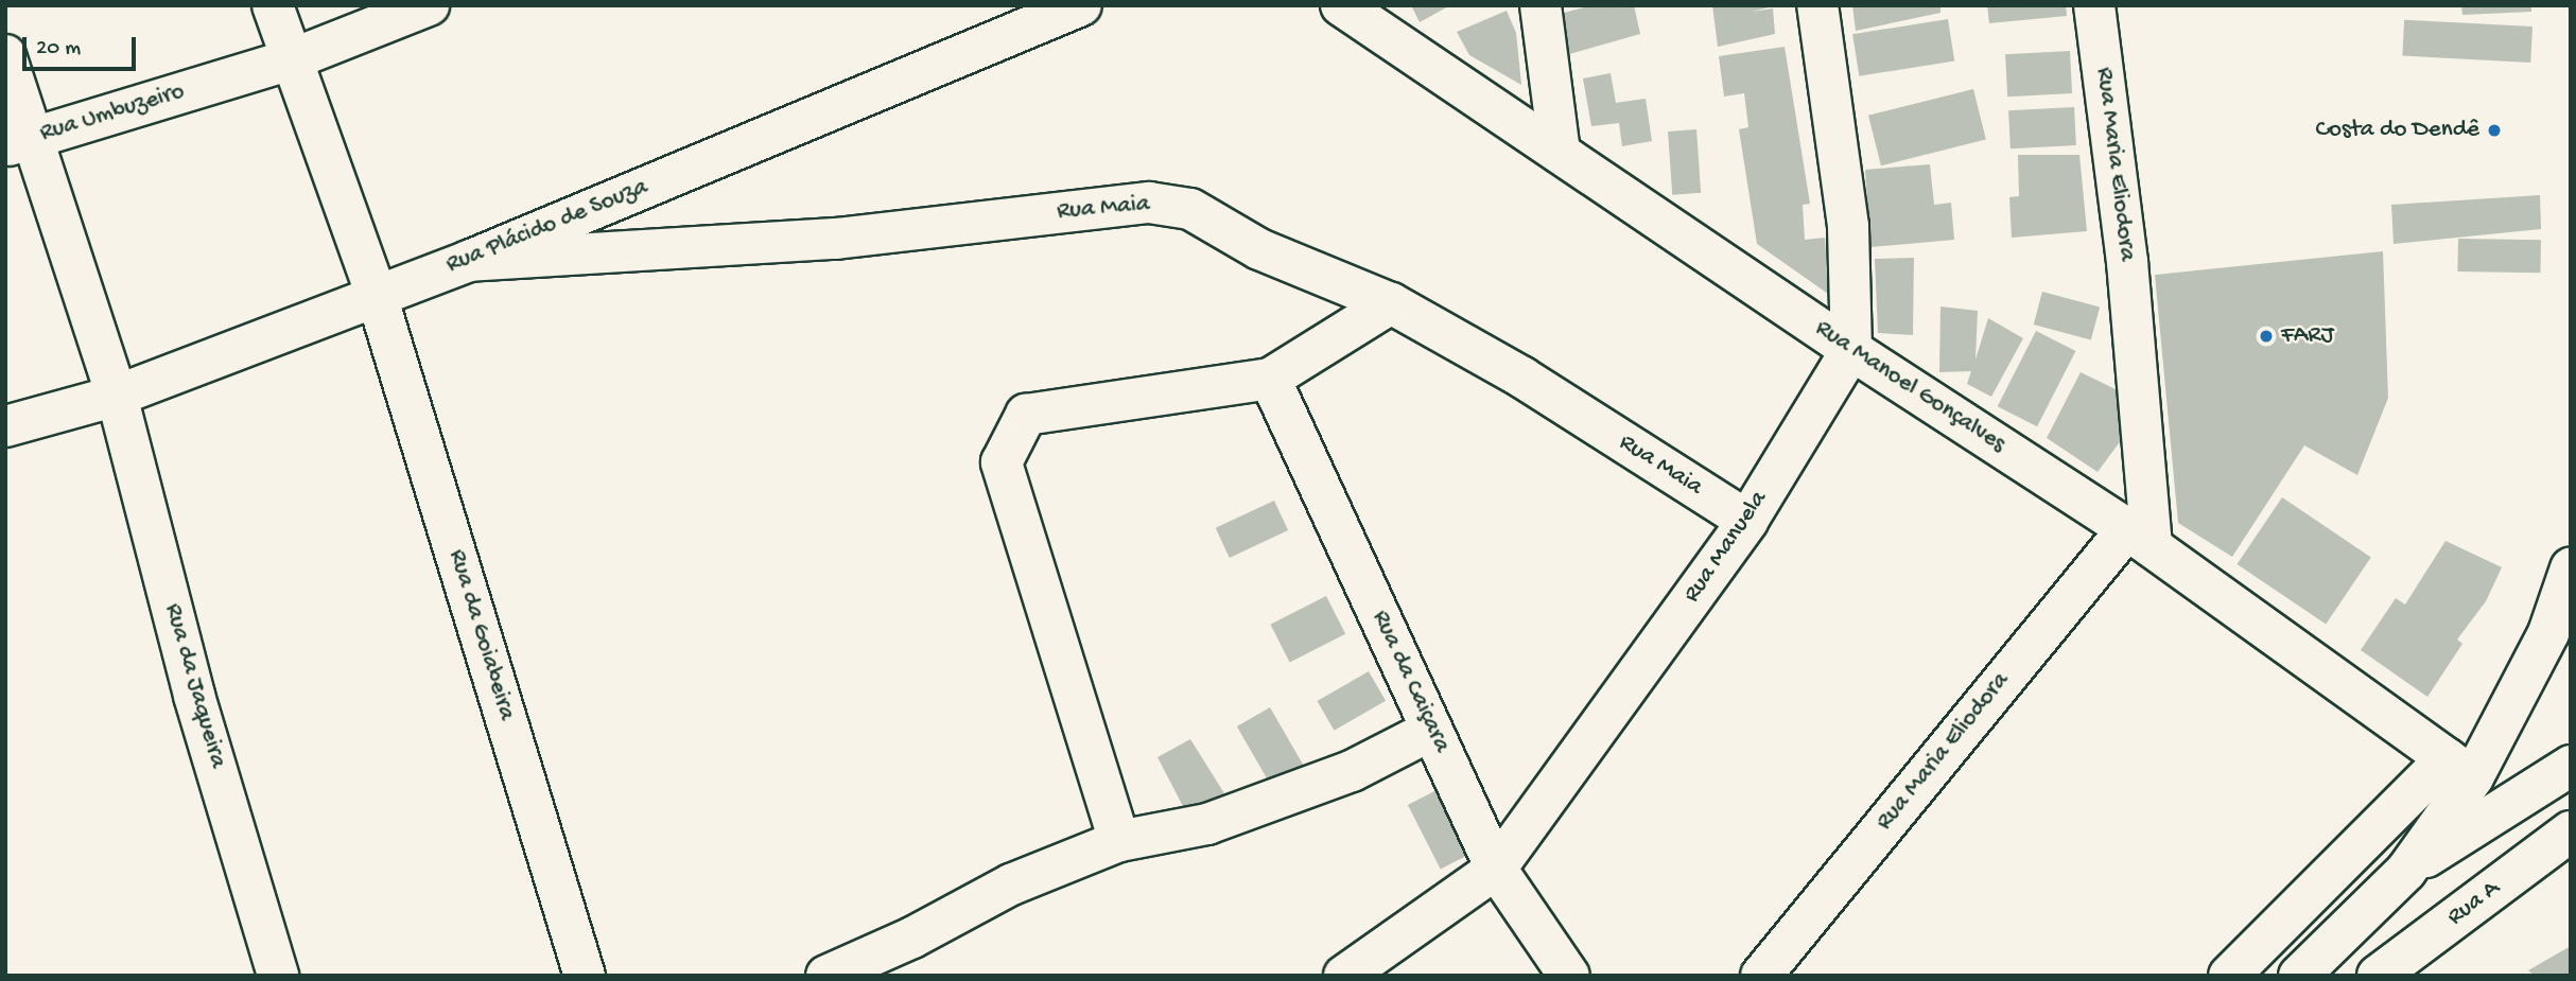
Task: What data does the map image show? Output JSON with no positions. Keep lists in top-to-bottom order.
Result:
{
  "streets": {
    "street": [
      "Rua Umbuzeiro",
      "Rua Maria Eliodora",
      "Rua Maia",
      "Rua Plácido de Souza",
      "Rua Manoel Gonçalves",
      "Rua Manuela",
      "Rua da Goiabeira",
      "Rua da Caiçara",
      "Rua da Jaqueira",
      "Rua A"
    ]
  },
  "crossings": [
    ["Rua Umbuzeiro", "Rua da Goiabeira"],
    ["Rua Umbuzeiro", "Rua da Jaqueira"],
    ["Rua Maria Eliodora", "Rua Manoel Gonçalves"],
    ["Rua Maia", "Rua Plácido de Souza"],
    ["Rua Maia", "Rua Manuela"],
    ["Rua Plácido de Souza", "Rua da Goiabeira"],
    ["Rua Plácido de Souza", "Rua da Jaqueira"],
    ["Rua Manoel Gonçalves", "Rua Manuela"],
    ["Rua Manuela", "Rua da Caiçara"]
  ],
  "places": ["Costa do Dendê", "FARJ"],
  "scale_bar": "20 m"
}
